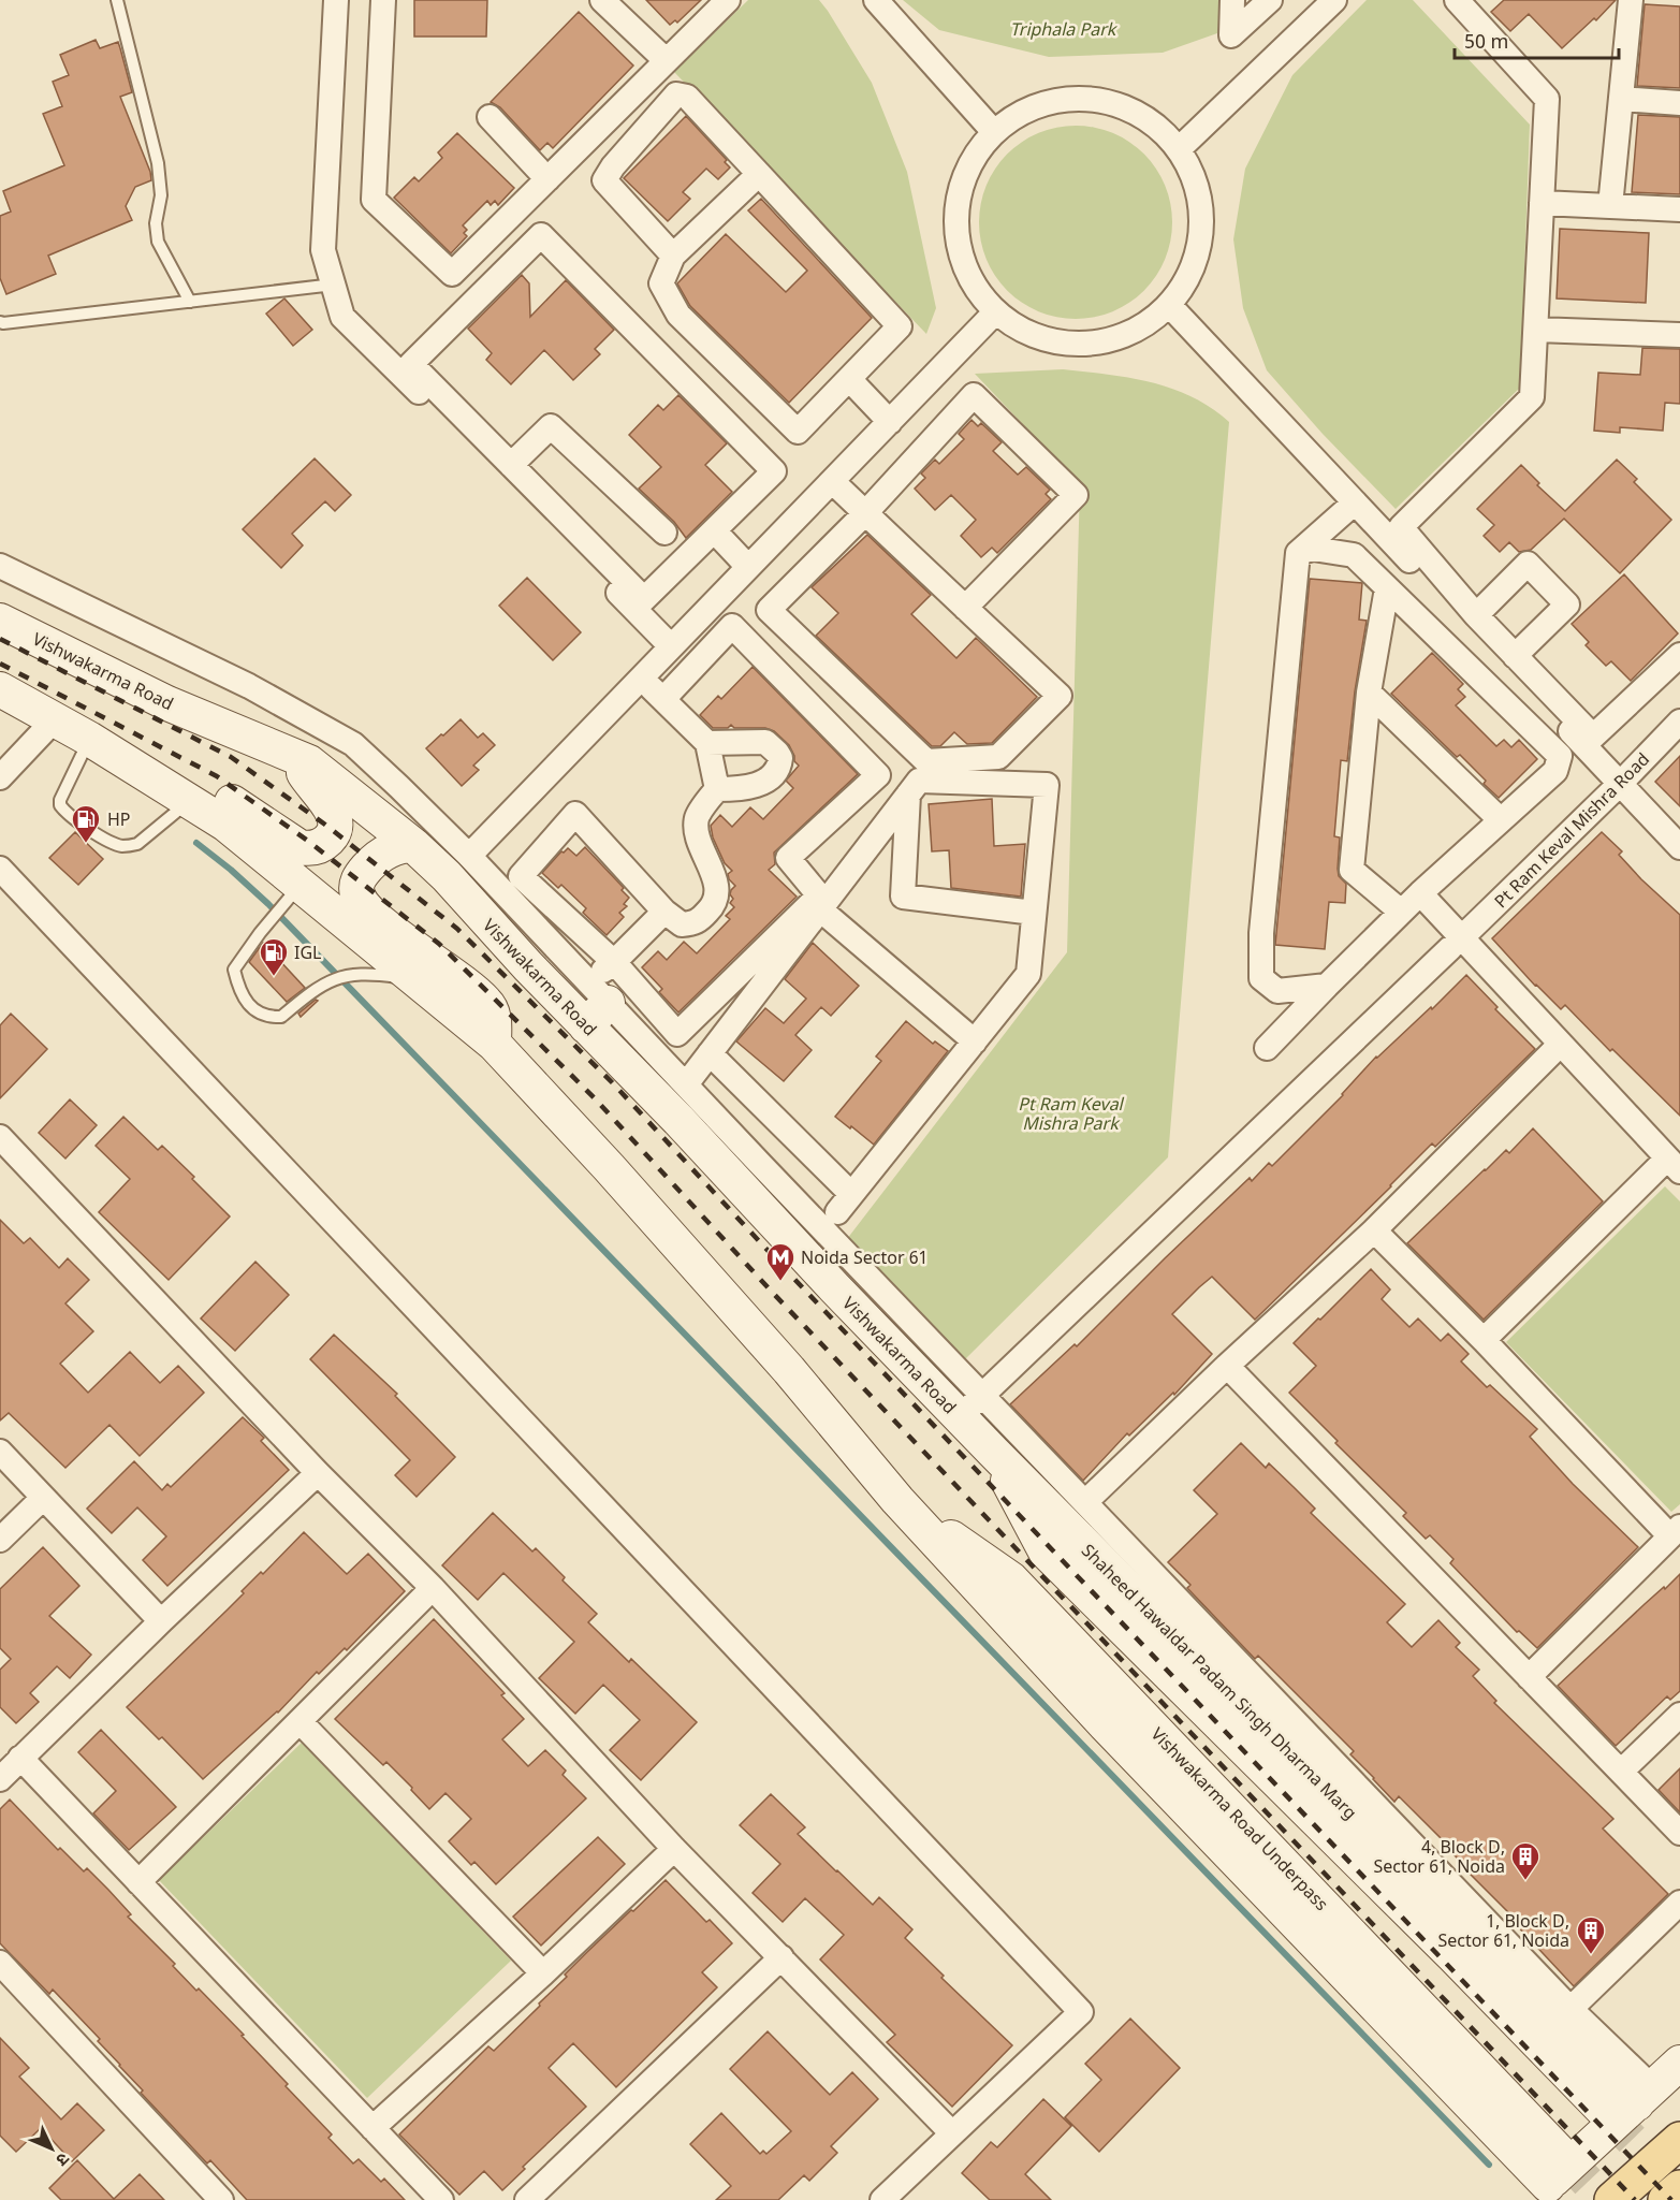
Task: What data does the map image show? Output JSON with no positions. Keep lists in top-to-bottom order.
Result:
{
  "streets": {
    "main road": ["Vishwakarma Road"],
    "street": ["Pt Ram Keval Mishra Road"]
  },
  "crossings": [
    ["Vishwakarma Road", "Pt Ram Keval Mishra Road"]
  ],
  "parks": ["Triphala Park", "Pt Ram Keval Mishra Park"],
  "places": {
    "fuel station": ["HP", "IGL"],
    "metro station": ["Noida Sector 61"],
    "building": ["4, Block D, Sector 61, Noida", "1, Block D, Sector 61, Noida"]
  },
  "scale_bar": "50 m",
  "north": "bottom right"
}
